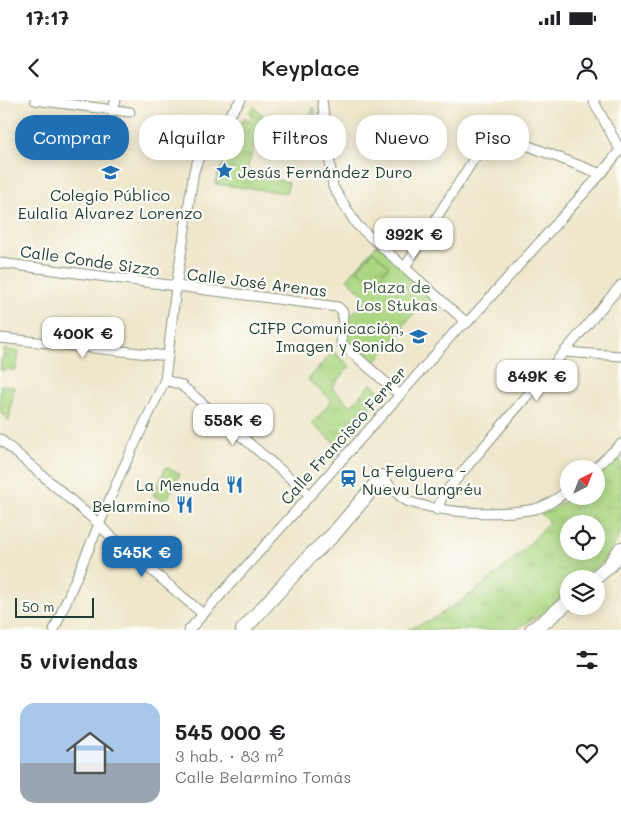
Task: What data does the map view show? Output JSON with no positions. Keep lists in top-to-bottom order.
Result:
{
  "streets": {
    "street": ["Calle Conde Sizzo", "Calle José Arenas", "Calle Francisco Ferrer"]
  },
  "crossings": [
    ["Calle Conde Sizzo", "Calle José Arenas"],
    ["Calle José Arenas", "Calle Francisco Ferrer"]
  ],
  "parks": ["Plaza de Los Stukas"],
  "places": {
    "place": ["Jesús Fernández Duro"],
    "school or university": ["Colegio Público Eulalia Alvarez Lorenzo", "CIFP Comunicación, Imagen y Sonido"],
    "station": ["La Felguera - Nuevu Llangréu"],
    "restaurant": ["La Menuda", "Belarmino"]
  },
  "scale_bar": "50 m",
  "north": "top right",
  "page": {
    "status": "17:17",
    "header": "Keyplace",
    "chip": [
      "Comprar",
      "Alquilar",
      "Filtros",
      "Nuevo",
      "Piso"
    ],
    "price": [
      "392K €",
      "400K €",
      "849K €",
      "558K €",
      "545K €"
    ],
    "scale": "50 m",
    "heading": "5 viviendas",
    "list": [
      {
        "name": "545 000 €",
        "note": "3 hab. · 83 m² · Calle Belarmino Tomás"
      }
    ]
  }
}
